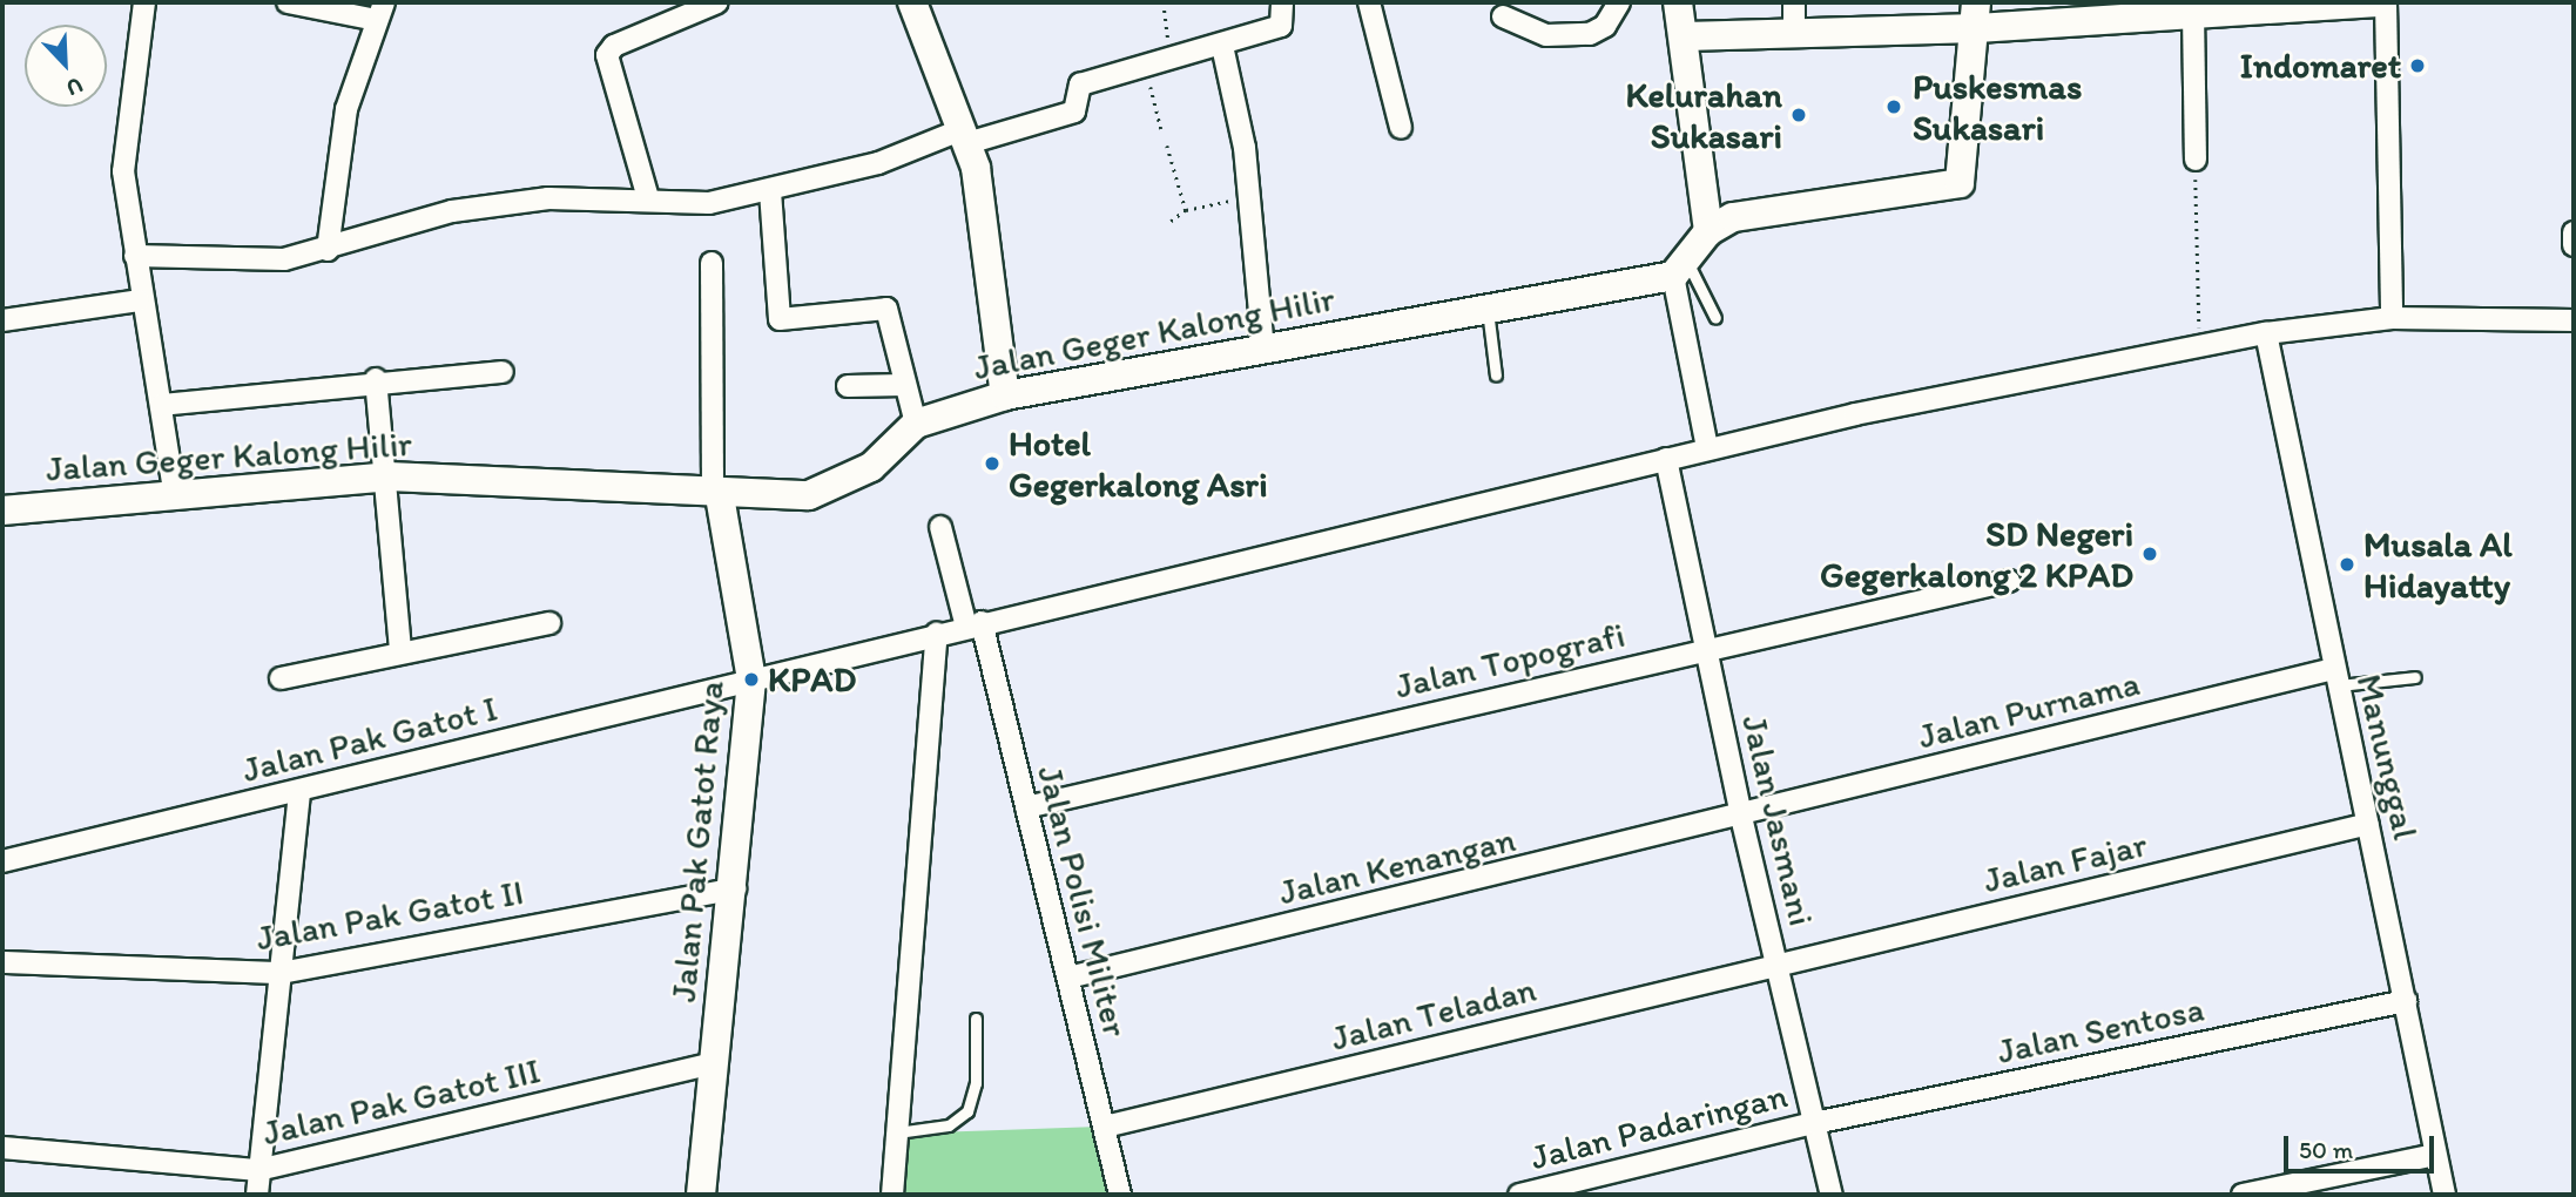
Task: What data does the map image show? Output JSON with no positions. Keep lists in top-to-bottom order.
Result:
{
  "streets": {
    "main road": ["Jalan Geger Kalong Hilir", "Jalan Pak Gatot Raya"],
    "street": [
      "Jalan Topografi",
      "Jalan Purnama",
      "Jalan Pak Gatot I",
      "Manunggal",
      "Jalan Jasmani",
      "Jalan Fajar",
      "Jalan Kenangan",
      "Jalan Polisi Militer",
      "Jalan Pak Gatot II",
      "Jalan Teladan",
      "Jalan Sentosa",
      "Jalan Pak Gatot III",
      "Jalan Padaringan"
    ]
  },
  "crossings": [
    ["Jalan Geger Kalong Hilir", "Jalan Pak Gatot Raya"],
    ["Jalan Topografi", "Jalan Jasmani"],
    ["Jalan Topografi", "Jalan Polisi Militer"],
    ["Jalan Purnama", "Manunggal"],
    ["Jalan Purnama", "Jalan Jasmani"],
    ["Jalan Purnama", "Jalan Kenangan"],
    ["Jalan Pak Gatot I", "Manunggal"],
    ["Jalan Pak Gatot I", "Jalan Jasmani"],
    ["Jalan Pak Gatot I", "Jalan Pak Gatot Raya"],
    ["Jalan Pak Gatot I", "Jalan Polisi Militer"],
    ["Manunggal", "Jalan Fajar"],
    ["Manunggal", "Jalan Sentosa"],
    ["Jalan Jasmani", "Jalan Fajar"],
    ["Jalan Jasmani", "Jalan Kenangan"],
    ["Jalan Jasmani", "Jalan Teladan"],
    ["Jalan Jasmani", "Jalan Sentosa"],
    ["Jalan Jasmani", "Jalan Padaringan"],
    ["Jalan Pak Gatot Raya", "Jalan Pak Gatot II"],
    ["Jalan Pak Gatot Raya", "Jalan Pak Gatot III"],
    ["Jalan Fajar", "Jalan Teladan"],
    ["Jalan Kenangan", "Jalan Polisi Militer"],
    ["Jalan Polisi Militer", "Jalan Teladan"],
    ["Jalan Sentosa", "Jalan Padaringan"]
  ],
  "places": [
    "Indomaret",
    "Puskesmas Sukasari",
    "Kelurahan Sukasari",
    "Hotel Gegerkalong Asri",
    "SD Negeri Gegerkalong 2 KPAD",
    "Musala Al Hidayatty",
    "KPAD"
  ],
  "scale_bar": "50 m",
  "north": "bottom right"
}
